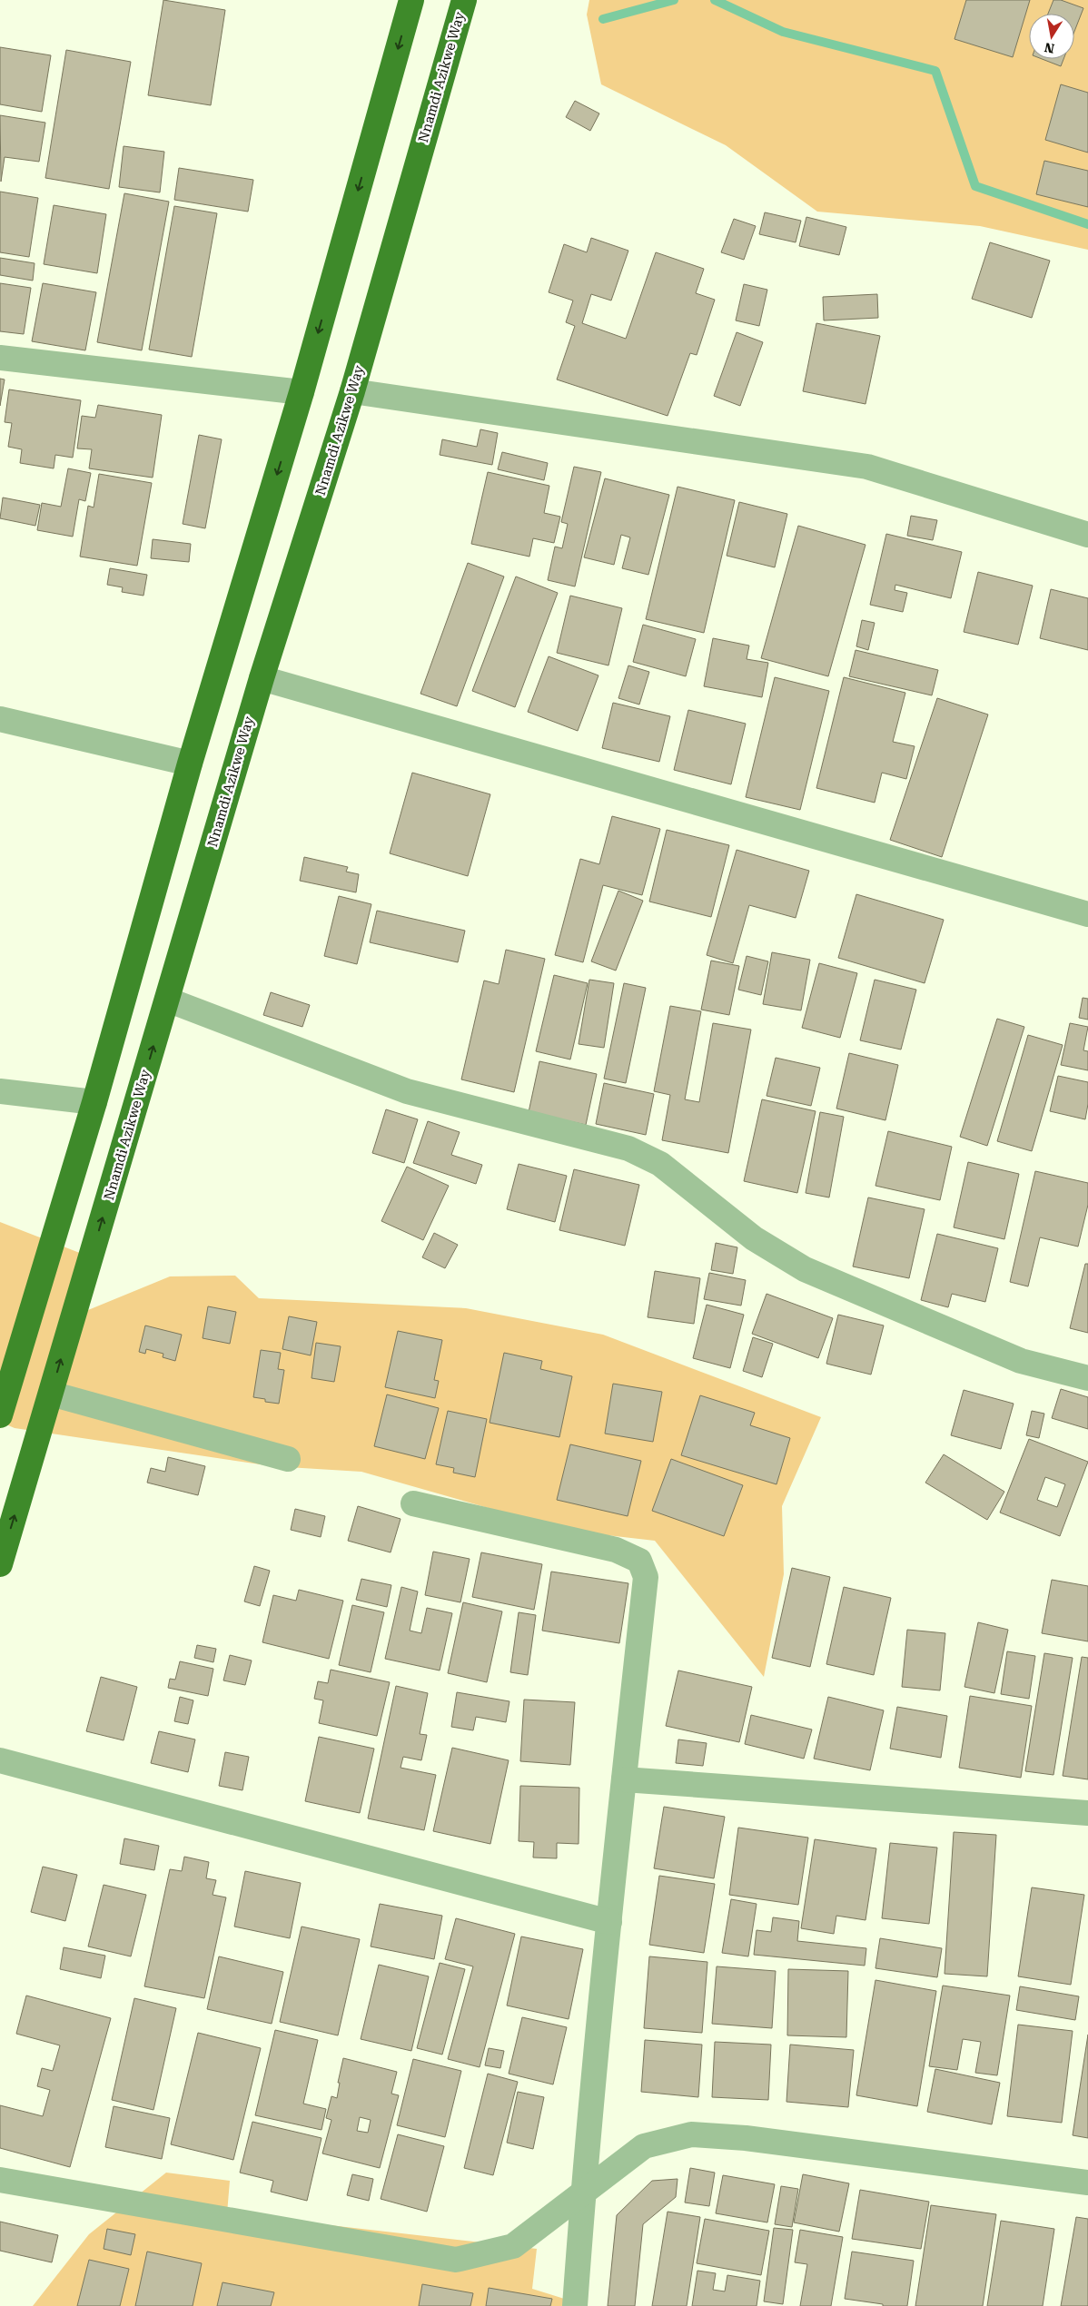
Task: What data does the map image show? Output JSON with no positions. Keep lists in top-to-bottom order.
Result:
{
  "streets": {
    "highway": ["Nnamdi Azikwe Way"]
  },
  "north": "bottom"
}
